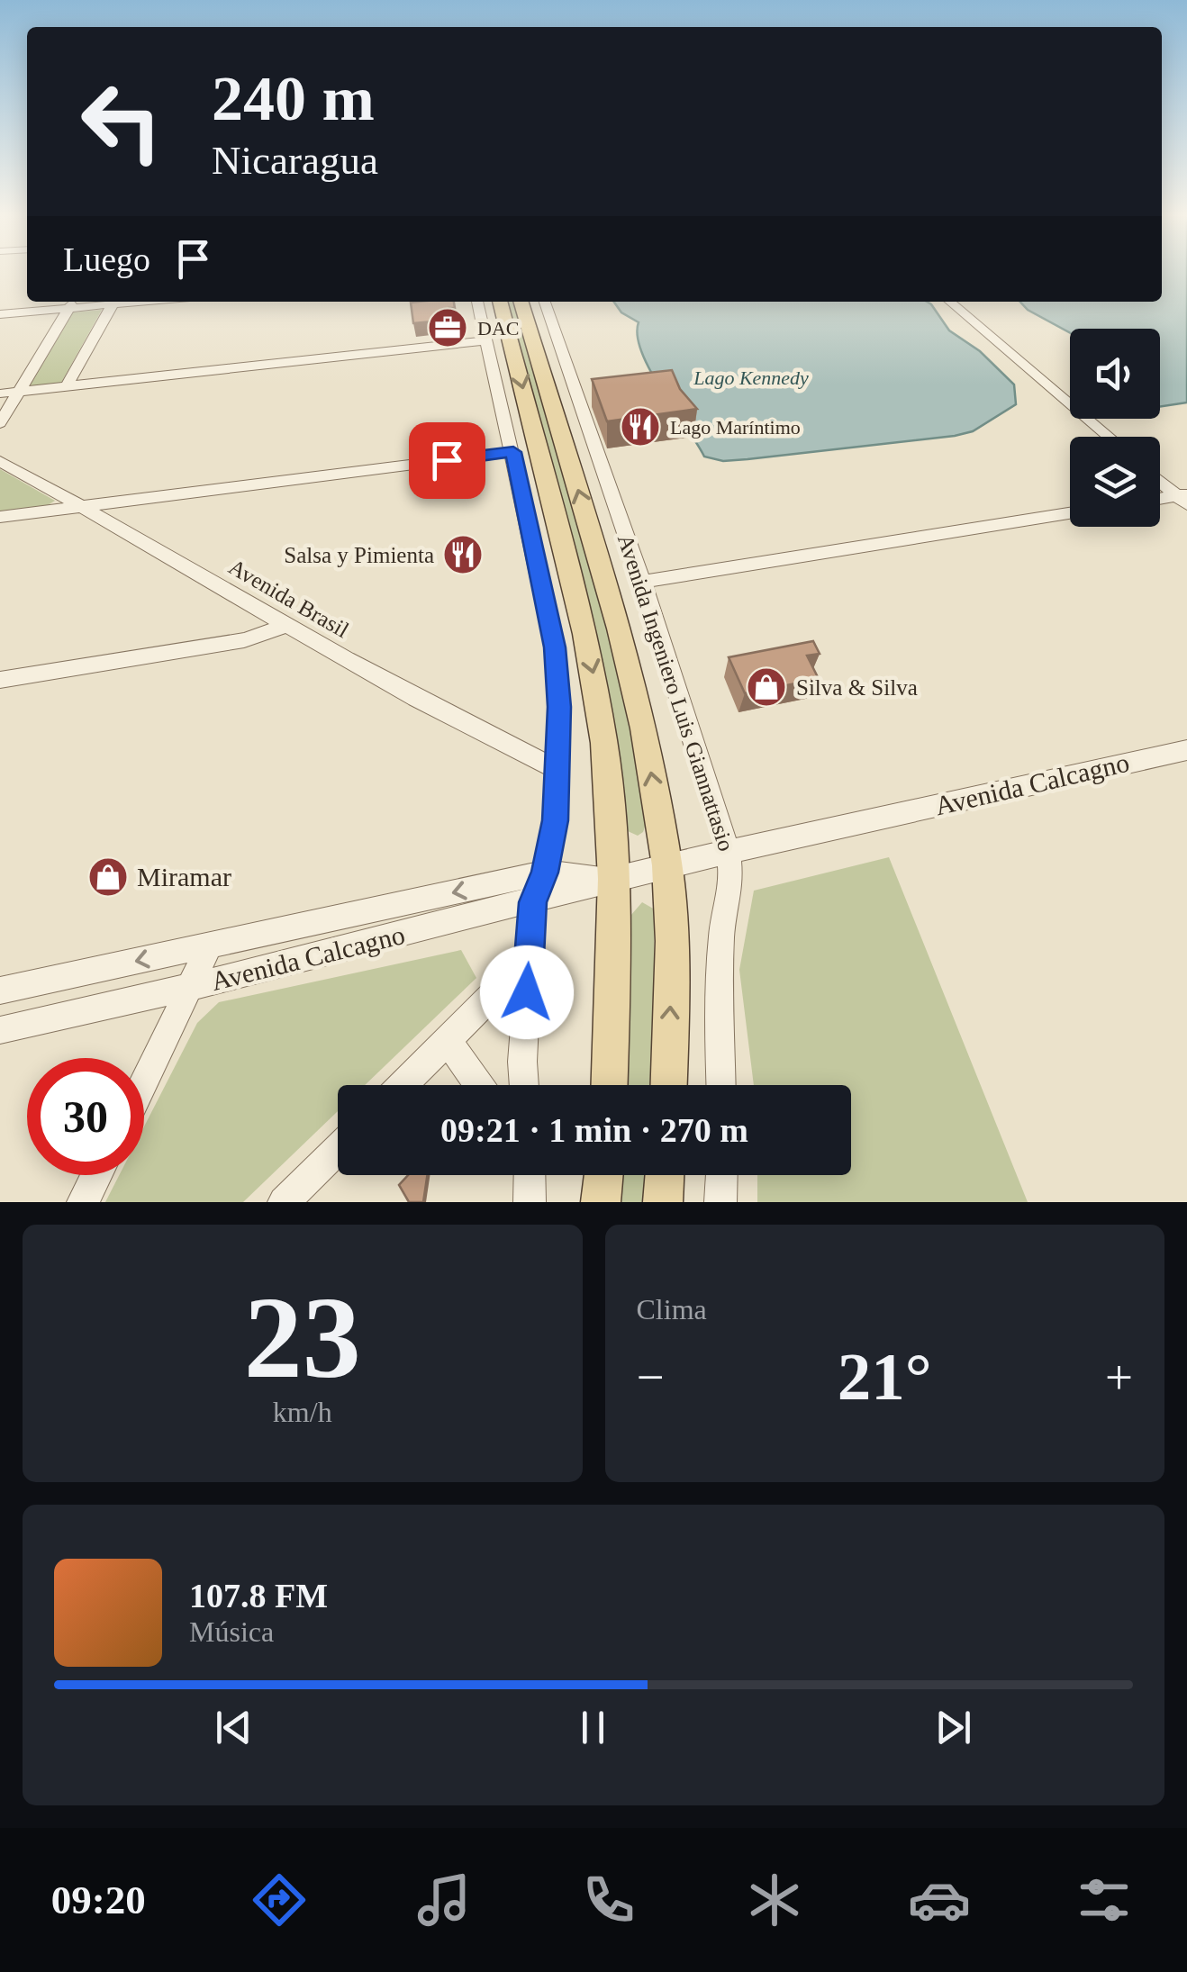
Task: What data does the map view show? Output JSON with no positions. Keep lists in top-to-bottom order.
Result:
{
  "streets": {
    "main road": ["Avenida Ingeniero Luis Giannattasio"],
    "street": ["Avenida Brasil", "Avenida Calcagno"]
  },
  "crossings": [
    ["Avenida Ingeniero Luis Giannattasio", "Avenida Calcagno"]
  ],
  "water": ["Lago Kennedy"],
  "places": {
    "office": ["DAC"],
    "restaurant": ["Lago Maríntimo", "Salsa y Pimienta"],
    "shop": ["Silva & Silva", "Miramar"]
  },
  "page": {
    "turn": ["240 m", "Nicaragua"],
    "then": "Luego",
    "limit": "30",
    "trip": "09:21 · 1 min · 270 m",
    "tile": [
      ["23", "km/h"],
      "Clima"
    ],
    "heat": ["−", "21°", "+"],
    "song": ["107.8 FM", "Música"],
    "tabs": "09:20"
  }
}
